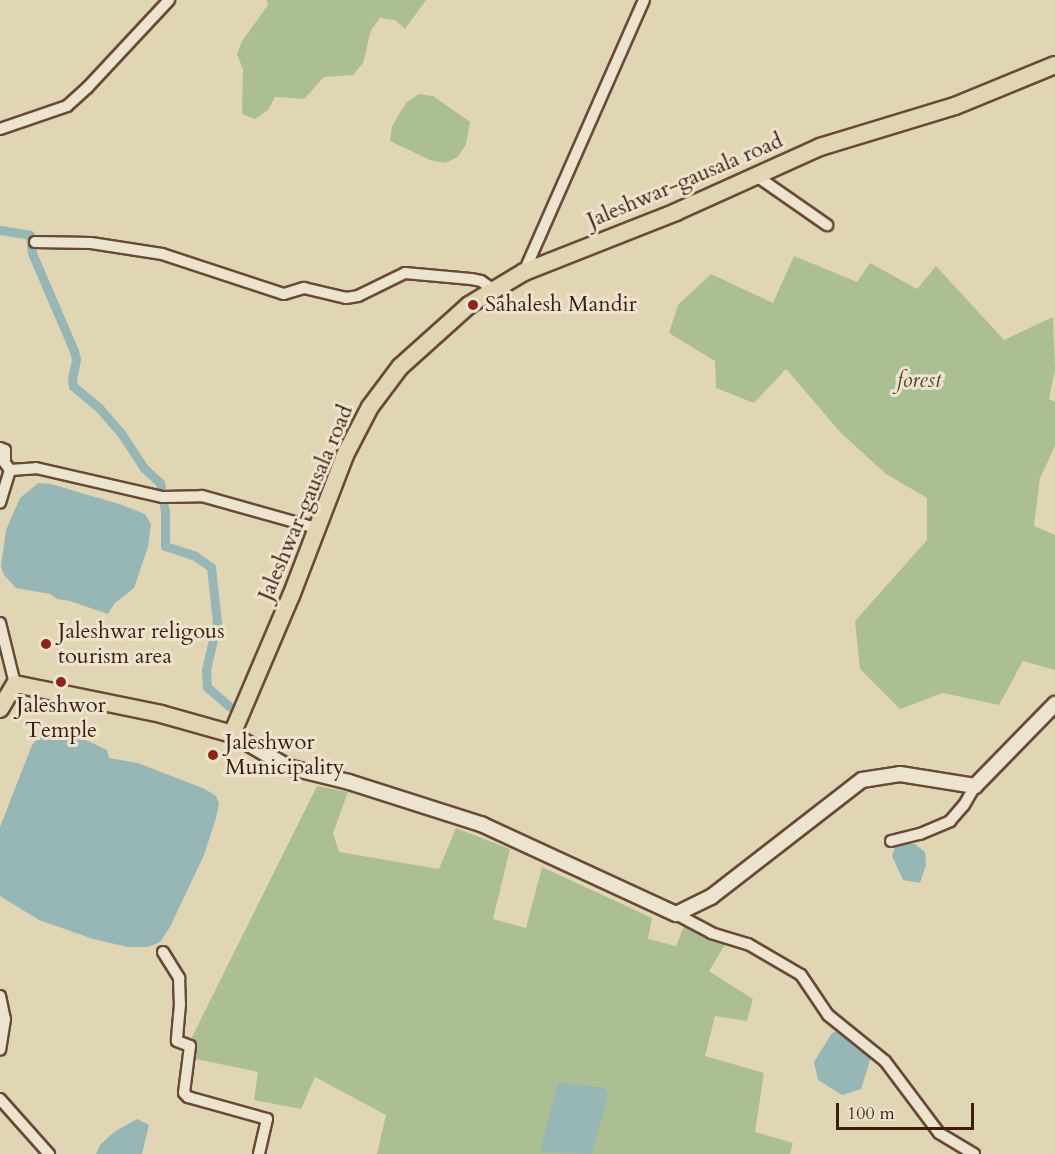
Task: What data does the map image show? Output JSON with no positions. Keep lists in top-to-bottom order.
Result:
{
  "streets": {
    "main road": ["Jaleshwar-gausala road"]
  },
  "parks": ["forest"],
  "places": [
    "Sahalesh Mandir",
    "Jaleshwar religous tourism area",
    "Jaleshwor Temple",
    "Jaleshwor Municipality"
  ],
  "scale_bar": "100 m"
}
